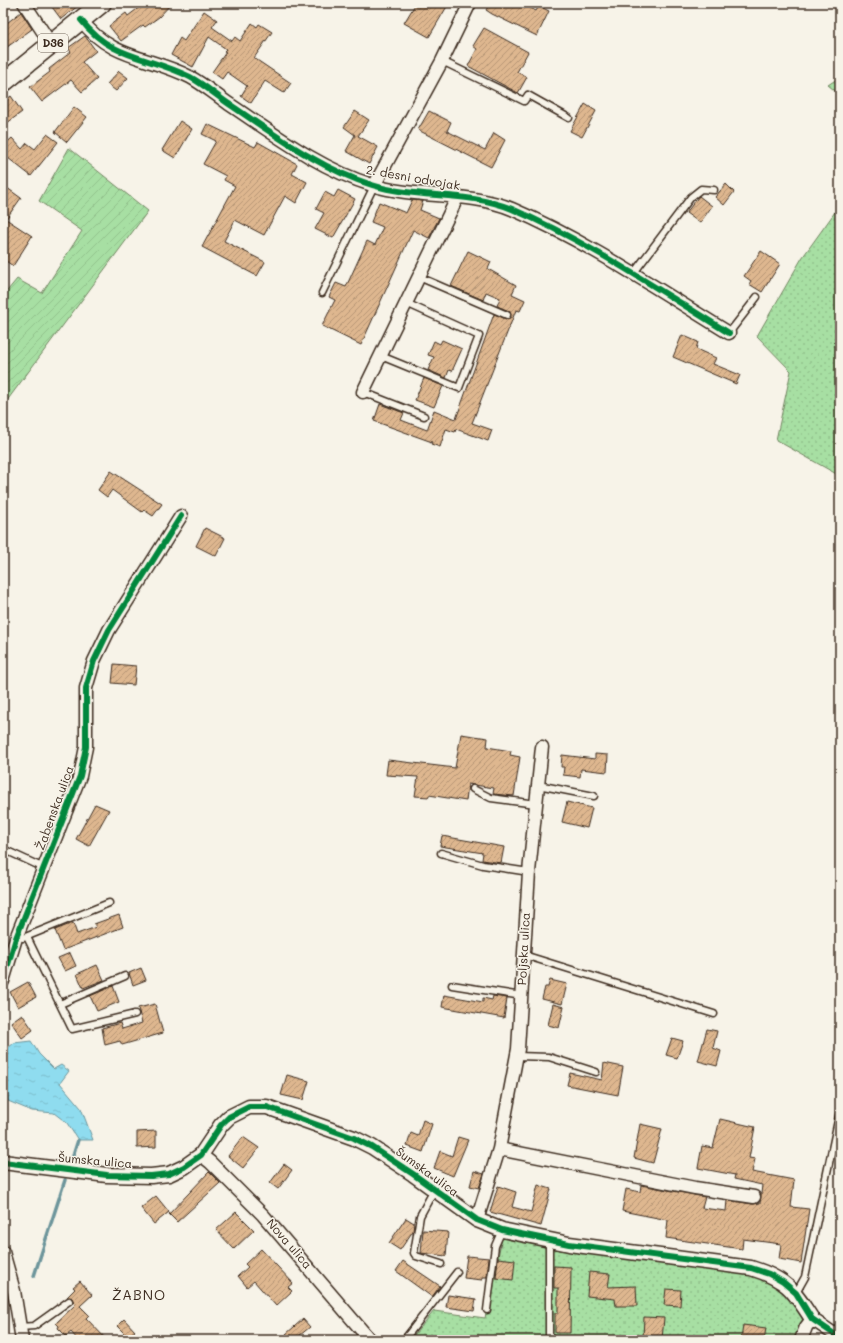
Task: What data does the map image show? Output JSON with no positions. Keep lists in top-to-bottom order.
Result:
{
  "streets": {
    "main road": ["D36"],
    "street": [
      "2. desni odvojak",
      "Žabenska ulica",
      "Poljska ulica",
      "Šumska ulica",
      "Nova ulica"
    ]
  },
  "crossings": [
    ["D36", "2. desni odvojak"],
    ["Poljska ulica", "Šumska ulica"],
    ["Šumska ulica", "Nova ulica"]
  ],
  "districts": ["ŽABNO"]
}
